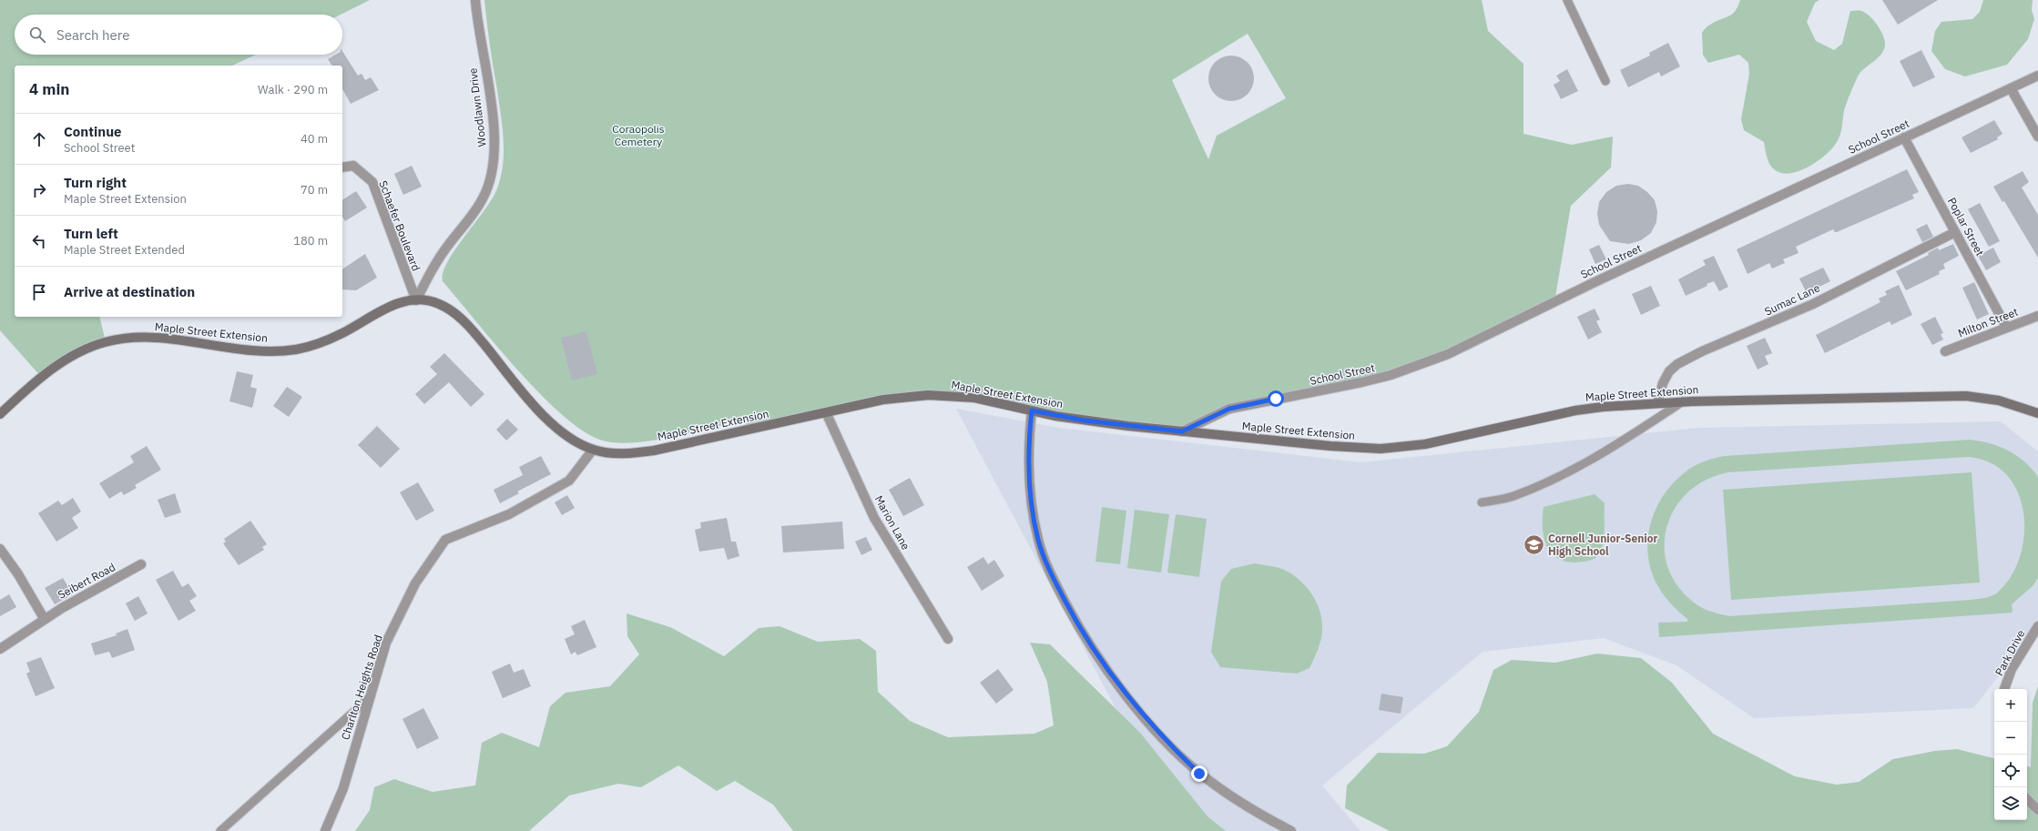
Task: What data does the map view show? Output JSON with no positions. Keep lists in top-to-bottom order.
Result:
{
  "streets": {
    "street": [
      "Woodlawn Drive",
      "School Street",
      "Schaefer Boulevard",
      "Poplar Street",
      "Sumac Lane",
      "Milton Street",
      "Maple Street Extension",
      "Marion Lane",
      "Seibert Road",
      "Park Drive",
      "Charlton Heights Road"
    ]
  },
  "crossings": [
    ["Woodlawn Drive", "Schaefer Boulevard"],
    ["Woodlawn Drive", "Maple Street Extension"],
    ["School Street", "Poplar Street"],
    ["School Street", "Maple Street Extension"],
    ["Schaefer Boulevard", "Maple Street Extension"],
    ["Poplar Street", "Sumac Lane"],
    ["Poplar Street", "Milton Street"],
    ["Sumac Lane", "Maple Street Extension"],
    ["Maple Street Extension", "Marion Lane"],
    ["Maple Street Extension", "Charlton Heights Road"]
  ],
  "parks": ["Coraopolis Cemetery"],
  "places": {
    "school or university": ["Cornell Junior-Senior High School"]
  },
  "page": {
    "search": "Search here",
    "heading": ["4 min", "Walk · 290 m"],
    "list": [
      ["Continue", "School Street", "40 m"],
      ["Turn right", "Maple Street Extension", "70 m"],
      ["Turn left", "Maple Street Extended", "180 m"],
      "Arrive at destination"
    ],
    "map_buttons": ["+", "−"]
  }
}
